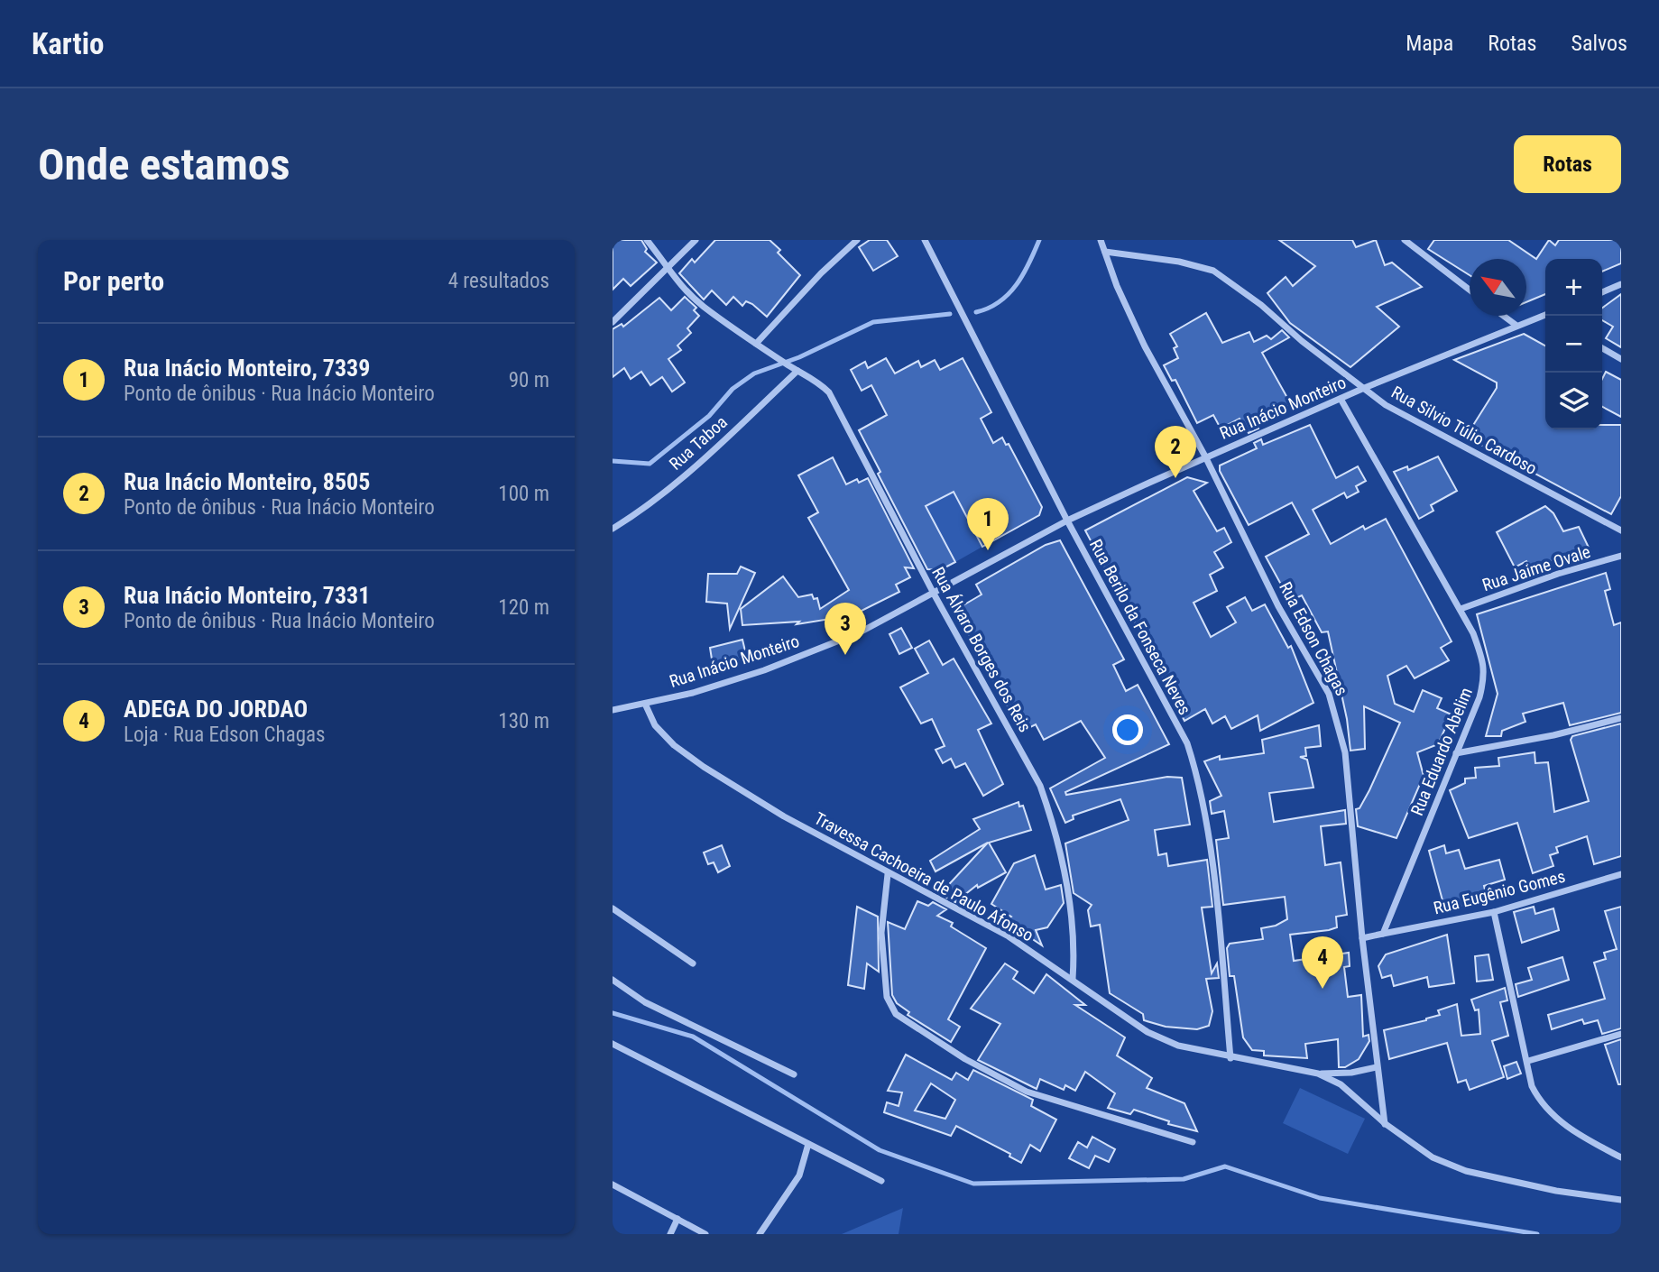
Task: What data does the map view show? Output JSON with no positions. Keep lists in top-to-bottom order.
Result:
{
  "streets": {
    "street": [
      "Rua Inácio Monteiro",
      "Rua Silvio Túlio Cardoso",
      "Rua Taboa",
      "Rua Jaime Ovale",
      "Rua Berilo da Fonseca Neves",
      "Rua Edson Chagas",
      "Rua Álvaro Borges dos Reis",
      "Rua Eduardo Abelim",
      "Travessa Cachoeira de Paulo Afonso",
      "Rua Eugênio Gomes"
    ]
  },
  "crossings": [
    ["Rua Inácio Monteiro", "Rua Silvio Túlio Cardoso"],
    ["Rua Inácio Monteiro", "Rua Berilo da Fonseca Neves"],
    ["Rua Inácio Monteiro", "Rua Edson Chagas"],
    ["Rua Inácio Monteiro", "Rua Álvaro Borges dos Reis"],
    ["Rua Inácio Monteiro", "Rua Eduardo Abelim"],
    ["Rua Inácio Monteiro", "Travessa Cachoeira de Paulo Afonso"],
    ["Rua Silvio Túlio Cardoso", "Rua Edson Chagas"],
    ["Rua Taboa", "Rua Álvaro Borges dos Reis"],
    ["Rua Jaime Ovale", "Rua Eduardo Abelim"],
    ["Rua Berilo da Fonseca Neves", "Travessa Cachoeira de Paulo Afonso"],
    ["Rua Edson Chagas", "Travessa Cachoeira de Paulo Afonso"],
    ["Rua Álvaro Borges dos Reis", "Travessa Cachoeira de Paulo Afonso"],
    ["Rua Eduardo Abelim", "Rua Eugênio Gomes"]
  ],
  "north": "top left",
  "page": {
    "header": "Kartio",
    "nav": ["Mapa", "Rotas", "Salvos"],
    "buttons": "Rotas",
    "title": "Onde estamos",
    "heading": ["Por perto", "4 resultados"],
    "map_buttons": ["+", "−"],
    "list": [
      {
        "mark": "1",
        "name": "Rua Inácio Monteiro, 7339",
        "note": "Ponto de ônibus · Rua Inácio Monteiro",
        "value": "90 m"
      },
      {
        "mark": "2",
        "name": "Rua Inácio Monteiro, 8505",
        "note": "Ponto de ônibus · Rua Inácio Monteiro",
        "value": "100 m"
      },
      {
        "mark": "3",
        "name": "Rua Inácio Monteiro, 7331",
        "note": "Ponto de ônibus · Rua Inácio Monteiro",
        "value": "120 m"
      },
      {
        "mark": "4",
        "name": "ADEGA DO JORDAO",
        "note": "Loja · Rua Edson Chagas",
        "value": "130 m"
      }
    ],
    "pins": [
      "2",
      "1",
      "3",
      "4"
    ]
  }
}
